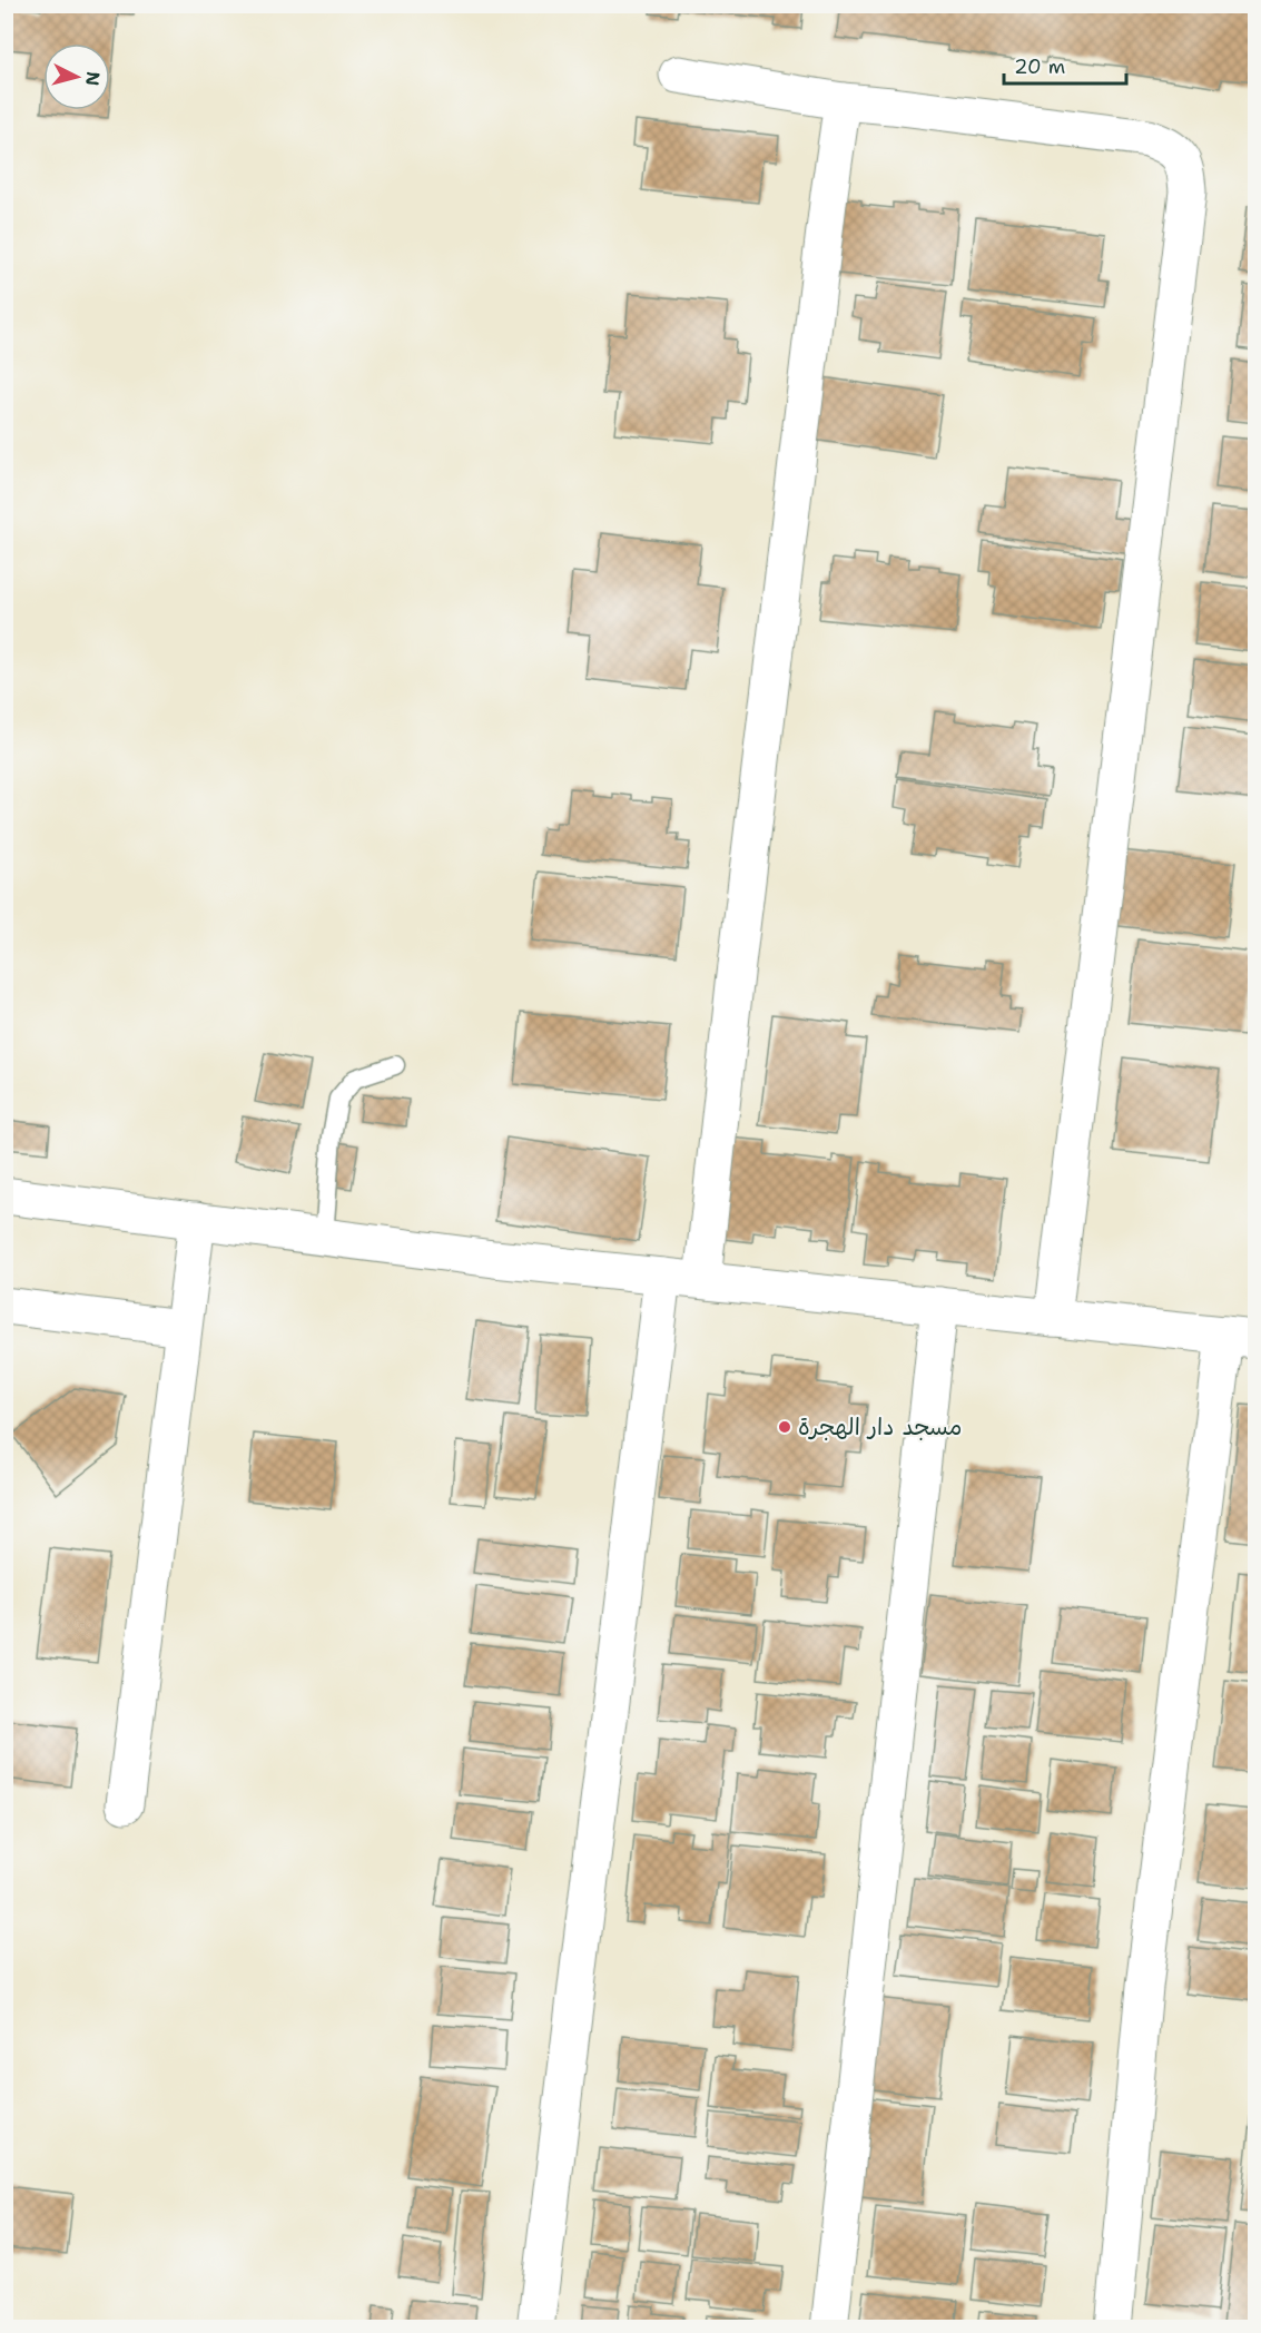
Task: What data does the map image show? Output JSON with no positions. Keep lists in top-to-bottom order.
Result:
{
  "places": ["مسجد دار الهجرة"],
  "scale_bar": "20 m",
  "north": "right"
}
